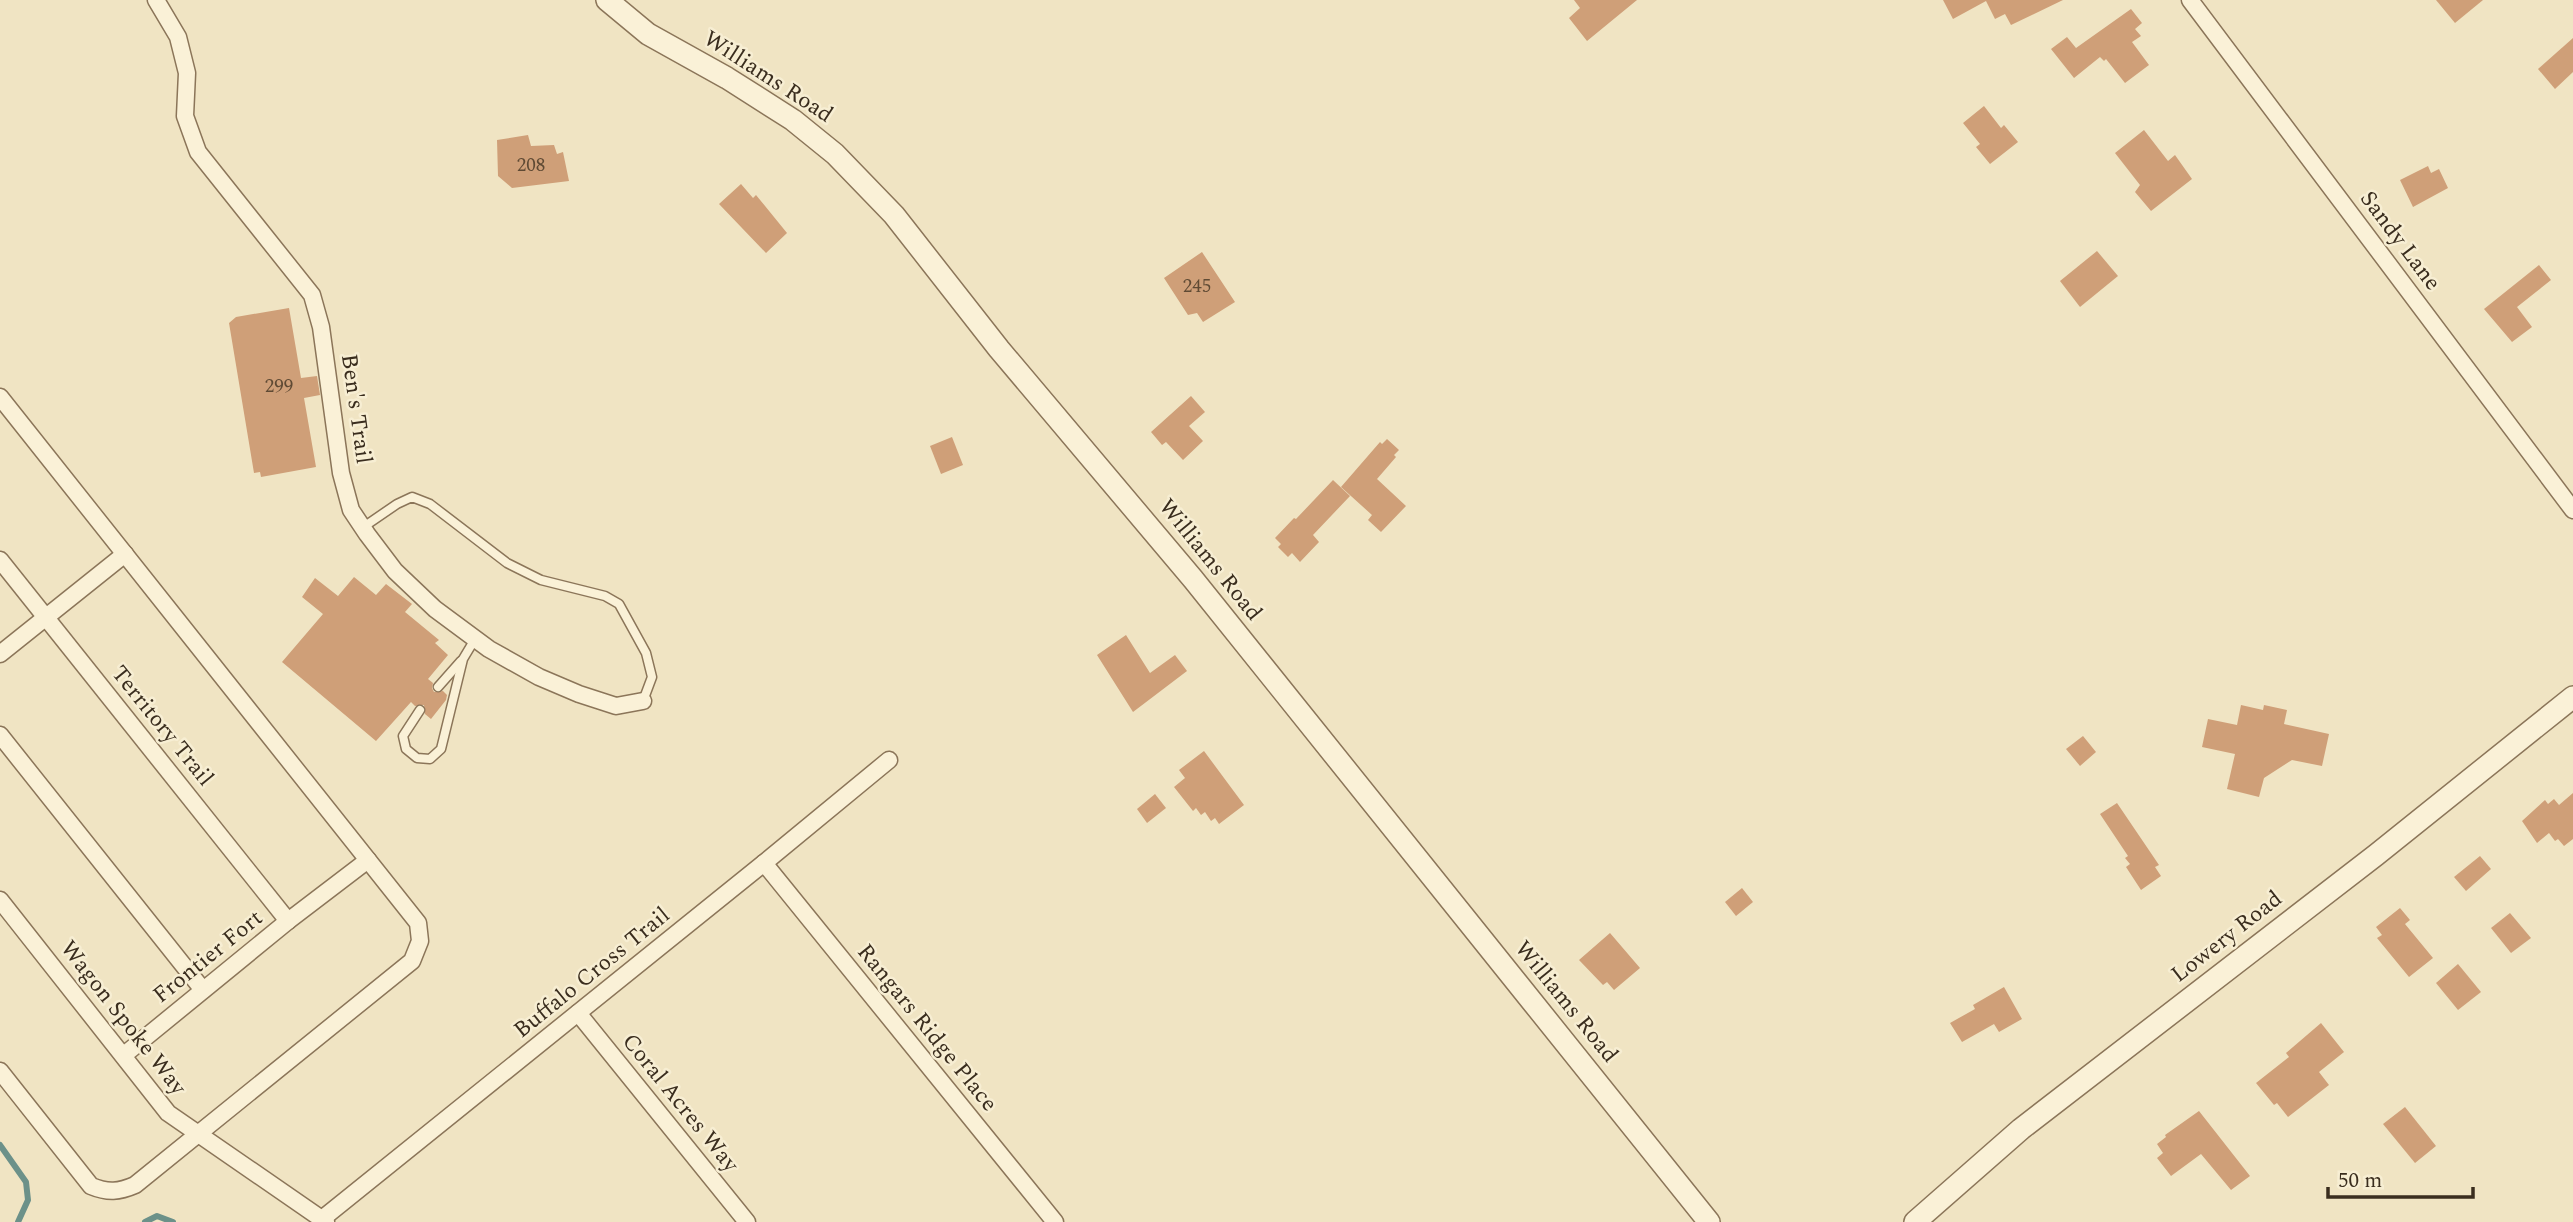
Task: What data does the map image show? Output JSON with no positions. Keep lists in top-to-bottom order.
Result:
{
  "streets": {
    "street": [
      "Williams Road",
      "Sandy Lane",
      "Ben's Trail",
      "Territory Trail",
      "Lowery Road",
      "Frontier Fort",
      "Buffalo Cross Trail",
      "Wagon Spoke Way",
      "Rangars Ridge Place",
      "Coral Acres Way"
    ]
  },
  "crossings": [
    ["Territory Trail", "Frontier Fort"],
    ["Frontier Fort", "Wagon Spoke Way"],
    ["Buffalo Cross Trail", "Wagon Spoke Way"],
    ["Buffalo Cross Trail", "Rangars Ridge Place"],
    ["Buffalo Cross Trail", "Coral Acres Way"]
  ],
  "house_numbers": ["208", "245", "299"],
  "scale_bar": "50 m"
}
